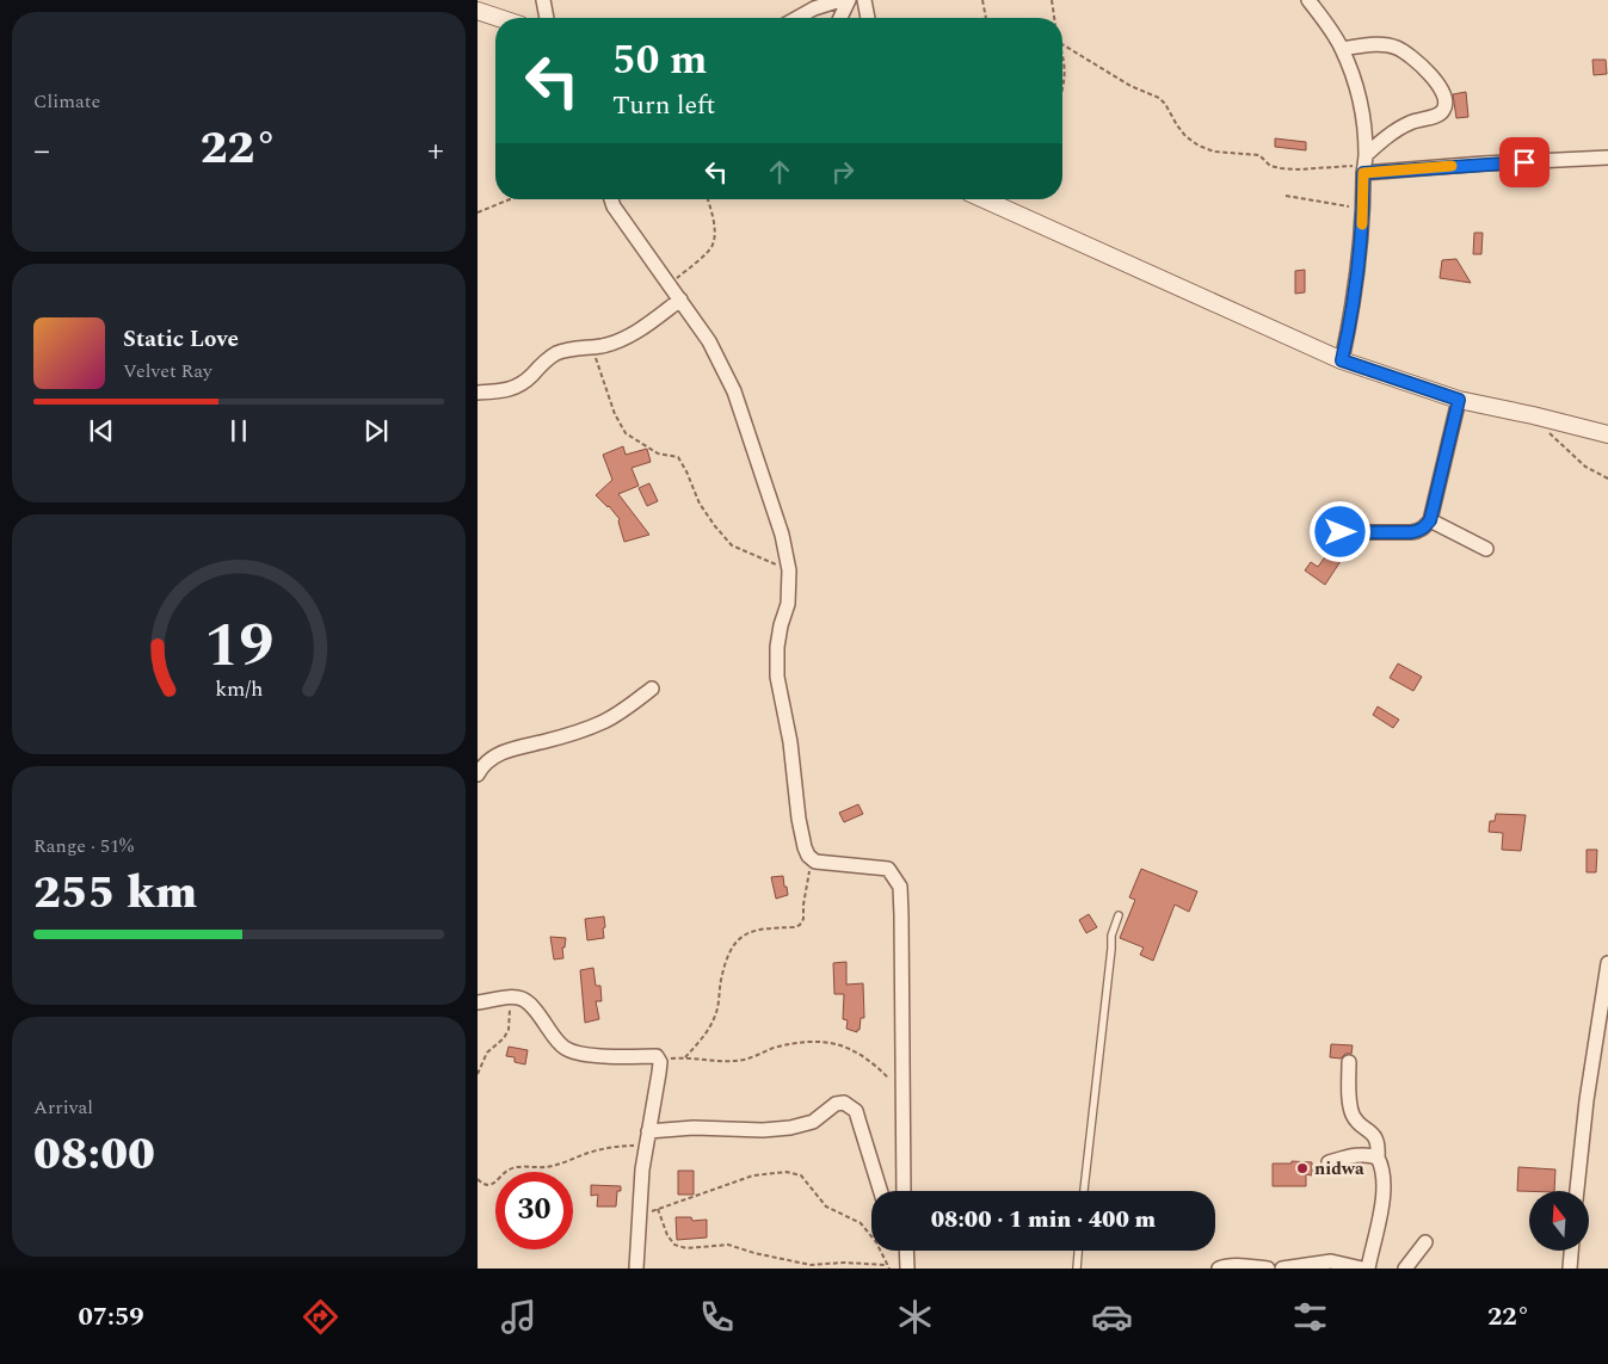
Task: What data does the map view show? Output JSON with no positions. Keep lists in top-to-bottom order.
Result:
{
  "places": ["nidwa"],
  "north": "top",
  "page": {
    "tile": [
      "Climate",
      ["Range · 51%", "255 km"],
      ["Arrival", "08:00"]
    ],
    "turn": ["50 m", "Turn left"],
    "heat": ["−", "22°", "+"],
    "song": ["Static Love", "Velvet Ray"],
    "limit": "30",
    "trip": "08:00 · 1 min · 400 m",
    "tabs": ["07:59", "22°"],
    "gauge": ["19", "km/h"]
  }
}
